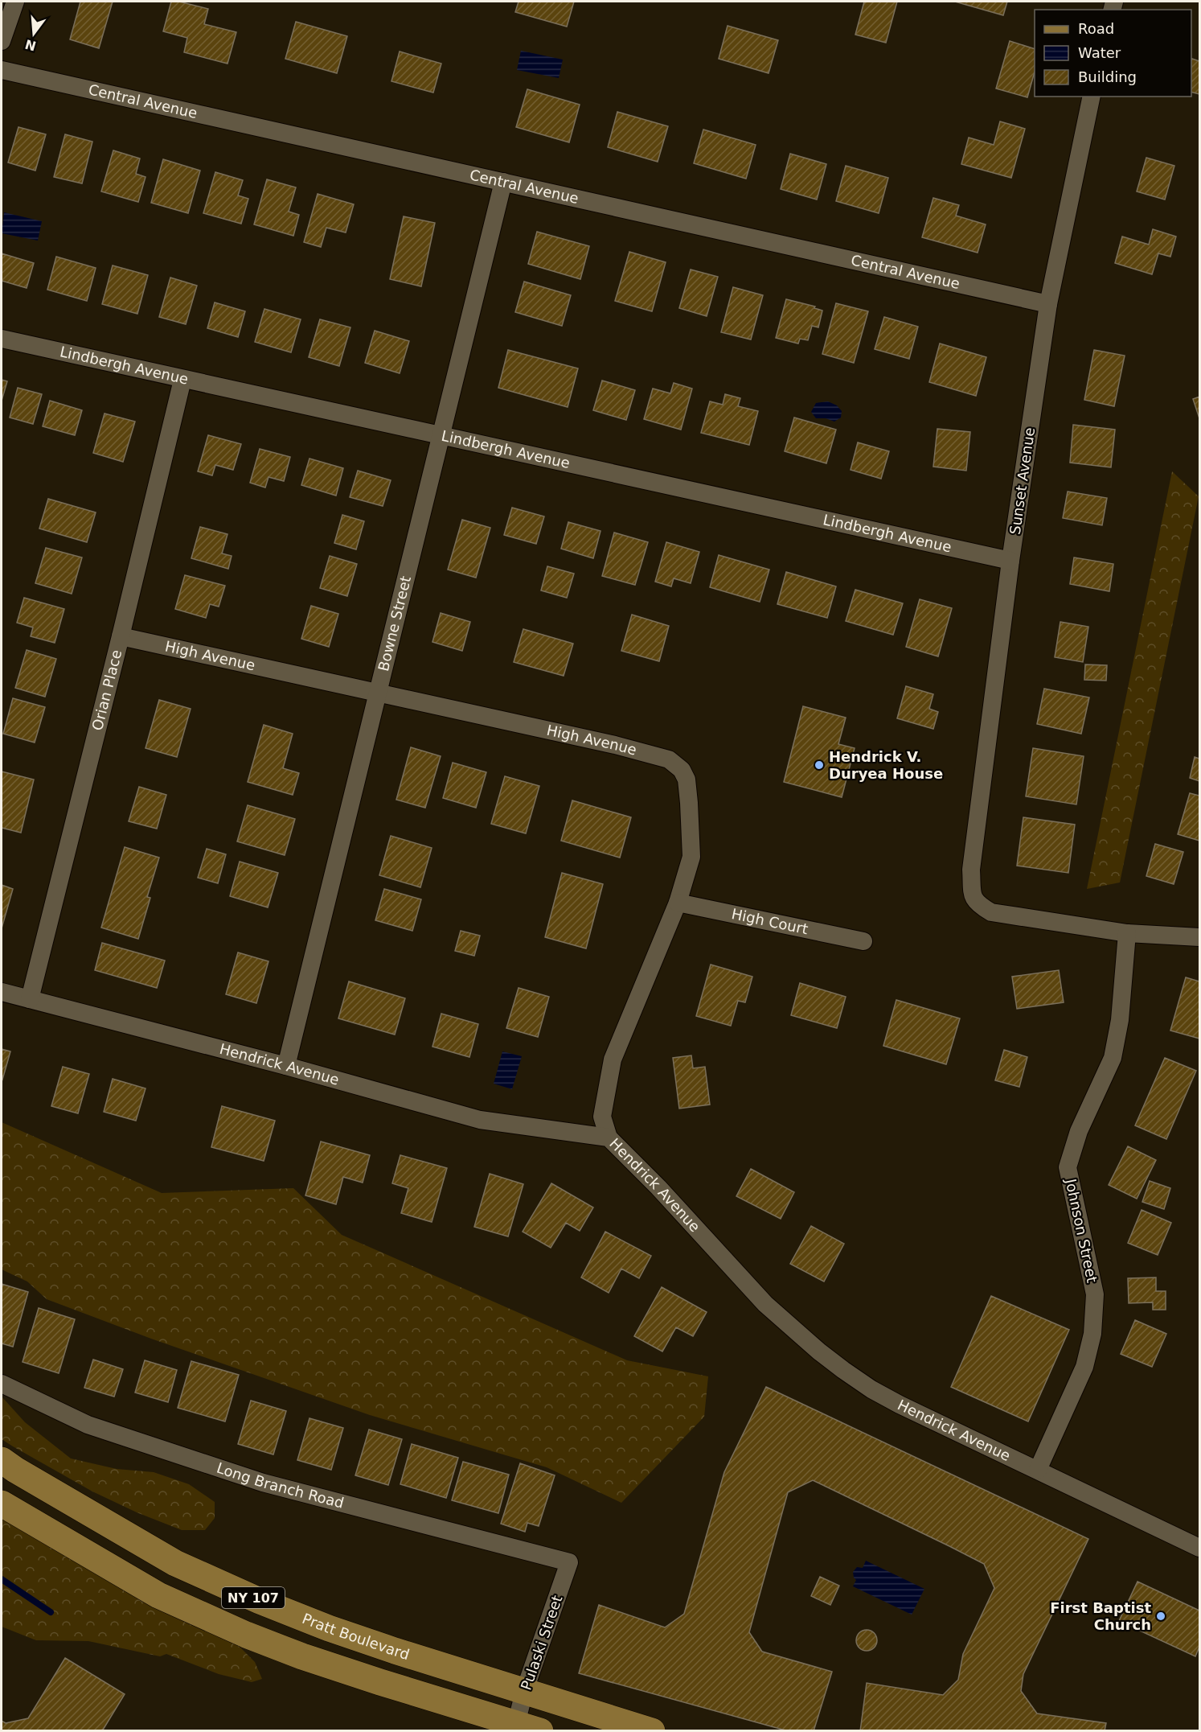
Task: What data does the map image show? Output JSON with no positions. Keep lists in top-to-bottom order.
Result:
{
  "streets": {
    "main road": ["NY 107", "Pratt Boulevard"],
    "street": [
      "Central Avenue",
      "Lindbergh Avenue",
      "Sunset Avenue",
      "Bowne Street",
      "High Avenue",
      "Orian Place",
      "High Court",
      "Hendrick Avenue",
      "Johnson Street",
      "Long Branch Road",
      "Pulaski Street"
    ]
  },
  "crossings": [
    ["Central Avenue", "Sunset Avenue"],
    ["Central Avenue", "Bowne Street"],
    ["Lindbergh Avenue", "Sunset Avenue"],
    ["Lindbergh Avenue", "Bowne Street"],
    ["Lindbergh Avenue", "Orian Place"],
    ["Sunset Avenue", "Johnson Street"],
    ["Bowne Street", "High Avenue"],
    ["Bowne Street", "Hendrick Avenue"],
    ["High Avenue", "Orian Place"],
    ["High Avenue", "High Court"],
    ["High Avenue", "Hendrick Avenue"],
    ["Orian Place", "Hendrick Avenue"],
    ["Hendrick Avenue", "Johnson Street"],
    ["Long Branch Road", "Pulaski Street"],
    ["NY 107", "Pulaski Street"],
    ["Pratt Boulevard", "Pulaski Street"]
  ],
  "places": ["Hendrick V. Duryea House", "First Baptist Church"],
  "legend": ["Road", "Water", "Building"],
  "north": "bottom"
}
